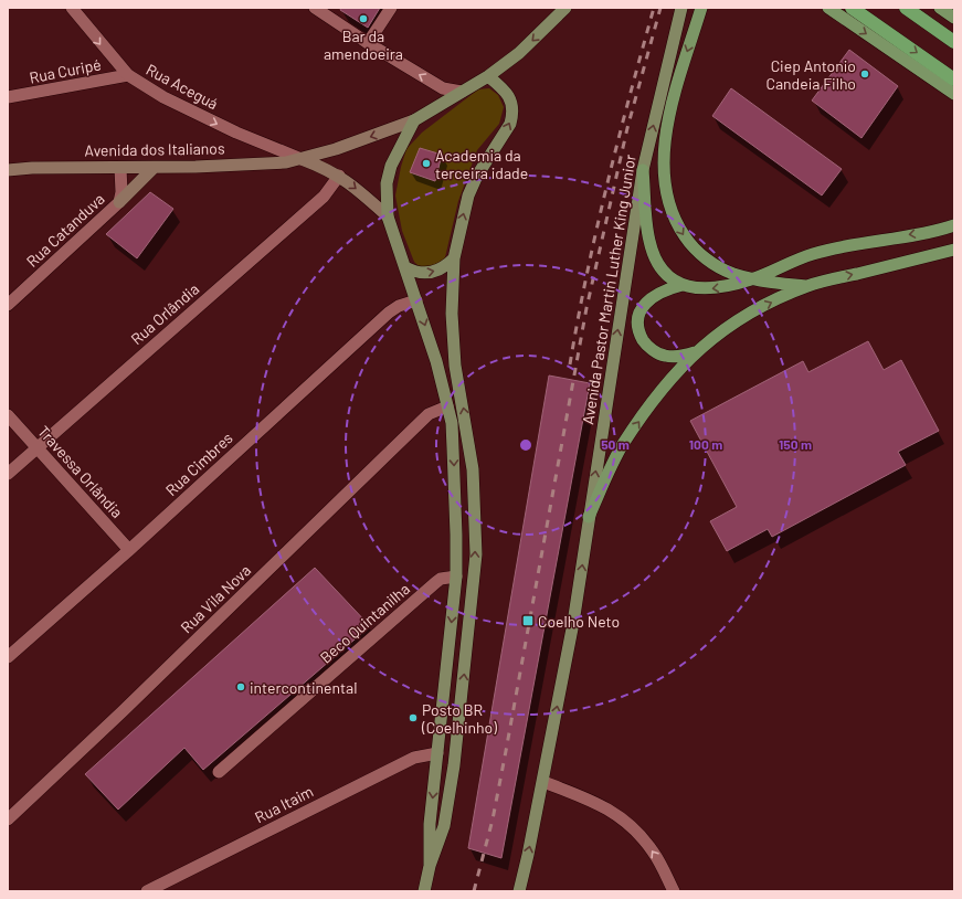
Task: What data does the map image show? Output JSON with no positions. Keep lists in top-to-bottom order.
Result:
{
  "streets": {
    "main road": ["Avenida dos Italianos", "Avenida Pastor Martin Luther King Junior"],
    "street": [
      "Rua Curipé",
      "Rua Aceguá",
      "Rua Catanduva",
      "Rua Orlândia",
      "Rua Cimbres",
      "Travessa Orlândia",
      "Rua Vila Nova",
      "Beco Quintanilha",
      "Rua Itaim"
    ]
  },
  "crossings": [
    ["Rua Curipé", "Rua Aceguá"],
    ["Rua Aceguá", "Avenida dos Italianos"],
    ["Avenida dos Italianos", "Rua Catanduva"],
    ["Avenida dos Italianos", "Rua Orlândia"],
    ["Rua Orlândia", "Travessa Orlândia"],
    ["Rua Cimbres", "Travessa Orlândia"]
  ],
  "one_way": ["Rua Aceguá"],
  "places": {
    "other": [
      "Bar da amendoeira",
      "Ciep Antonio Candeia Filho",
      "Academia da terceira idade",
      "intercontinental",
      "Posto BR (Coelhinho)"
    ],
    "transit": ["Coelho Neto"]
  },
  "rings": ["50 m", "100 m", "150 m"]
}
